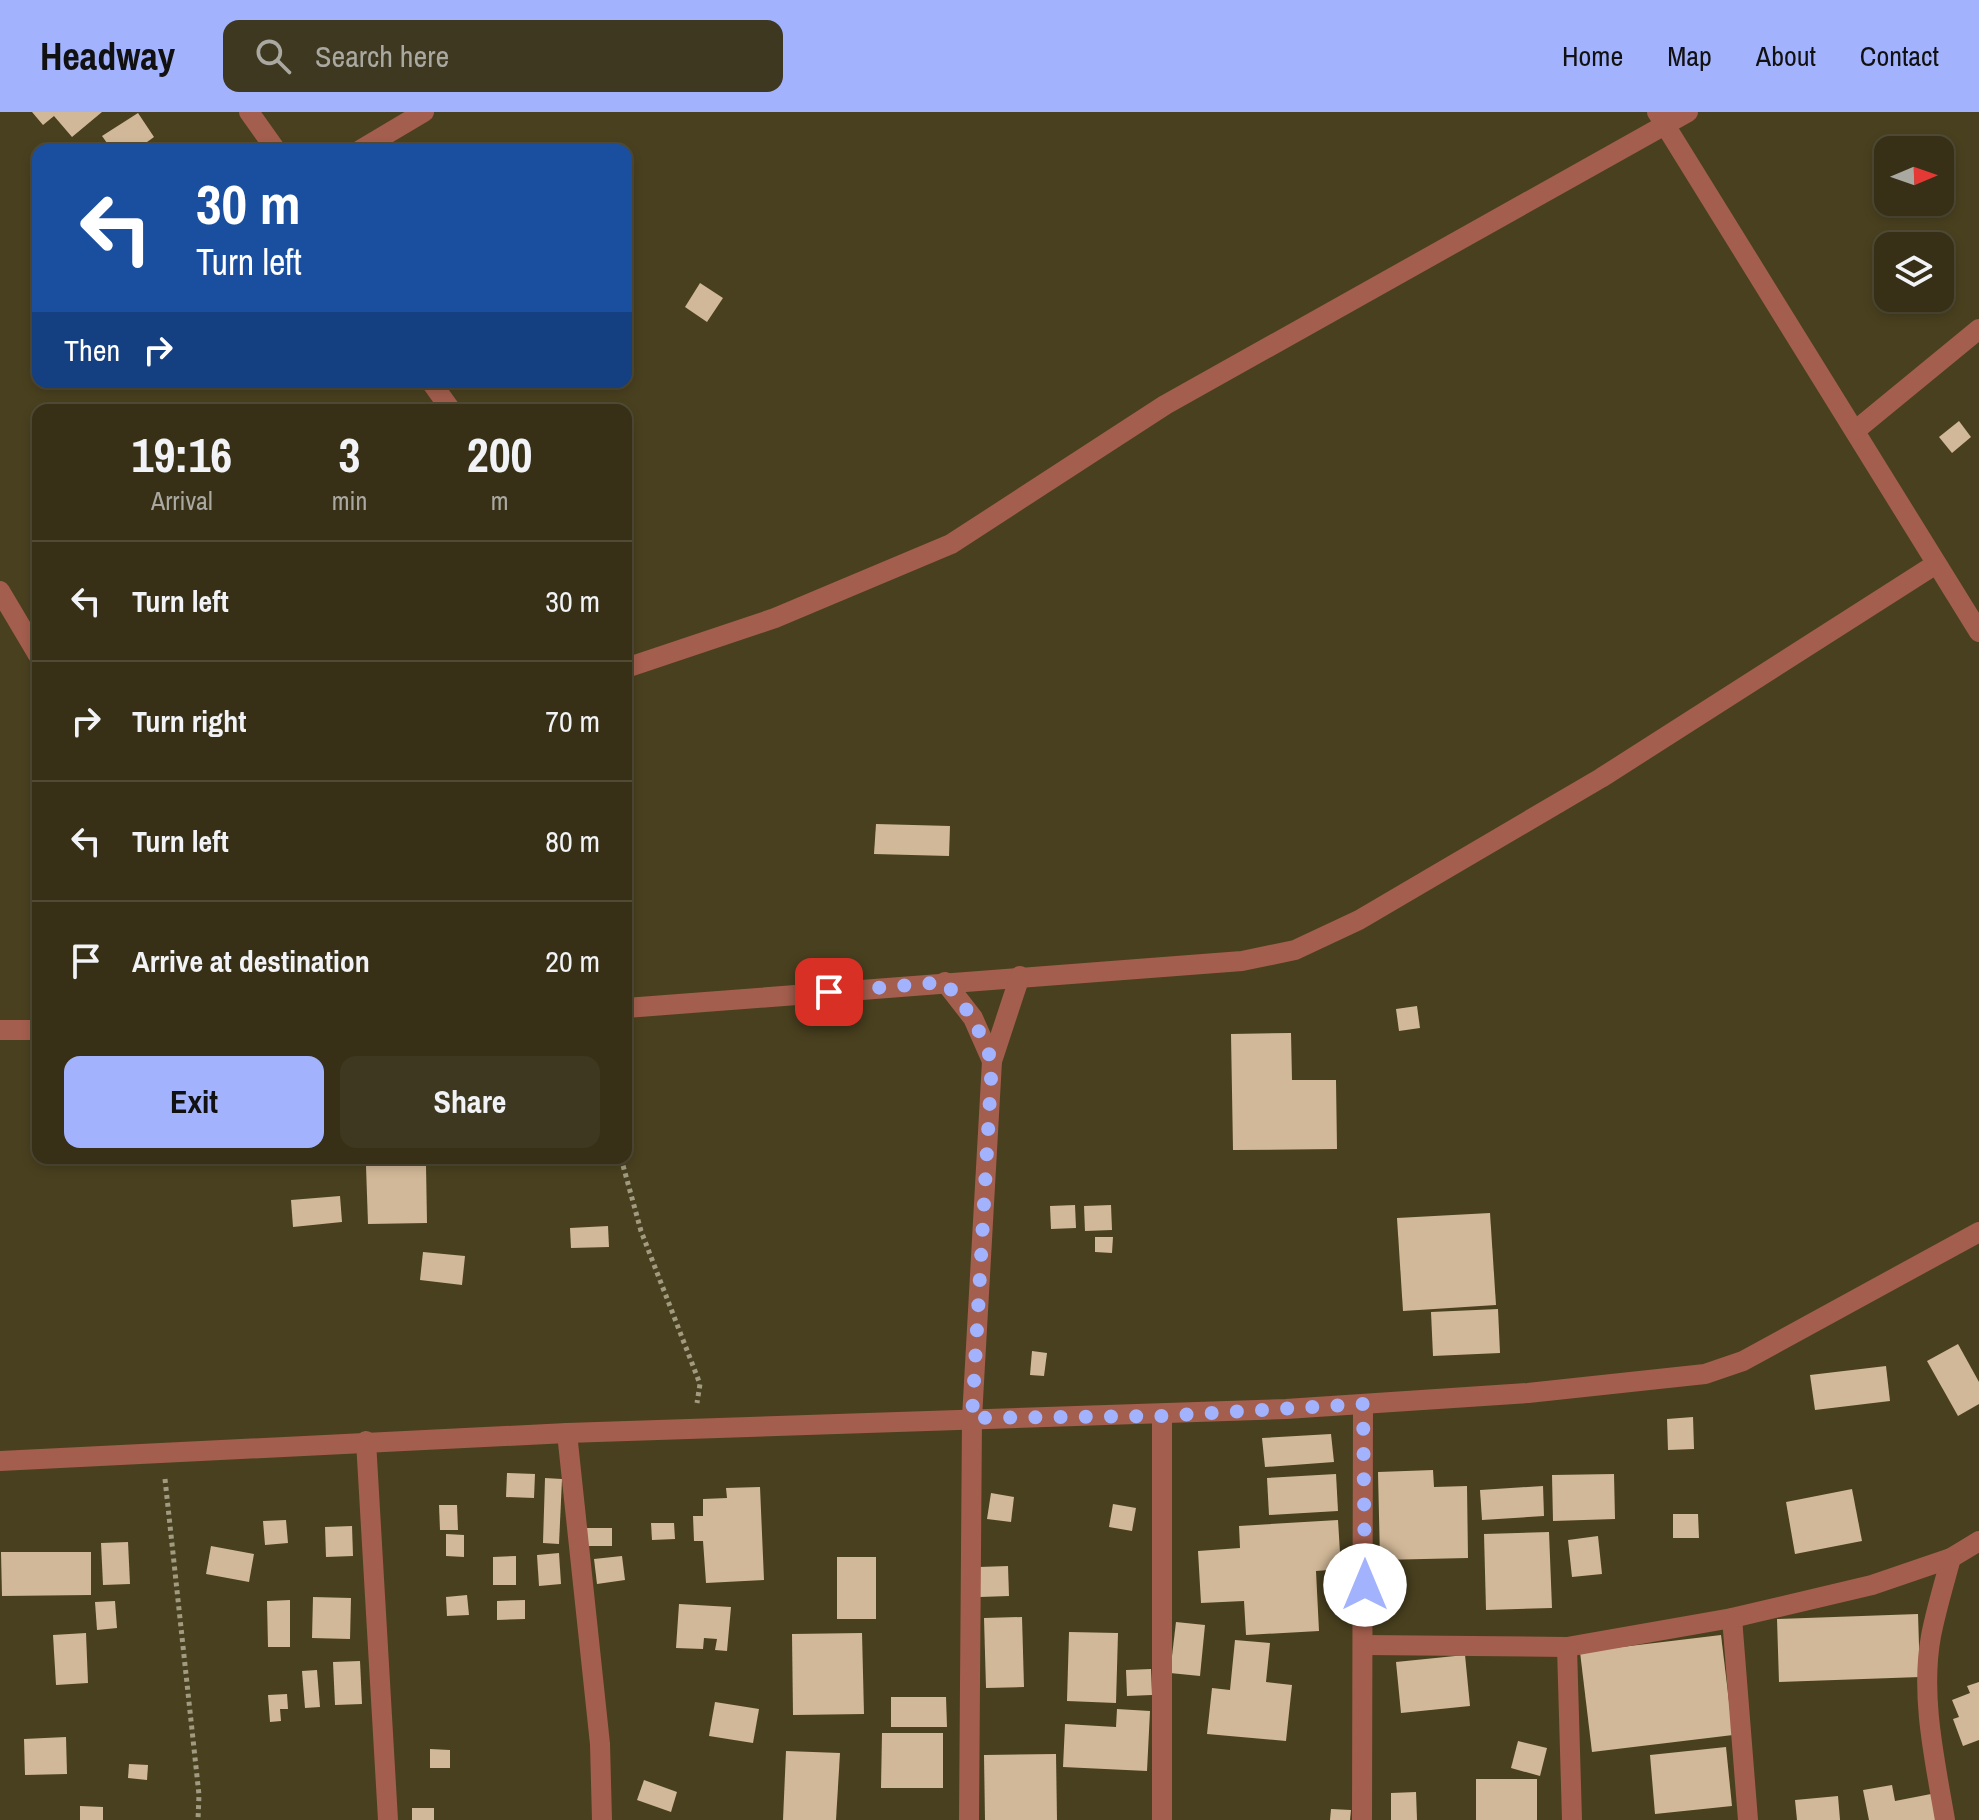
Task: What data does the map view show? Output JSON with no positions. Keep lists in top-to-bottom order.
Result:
{
  "north": "right",
  "page": {
    "header": "Headway",
    "search": "Search here",
    "nav": [
      "Home",
      "Map",
      "About",
      "Contact"
    ],
    "turn": ["30 m", "Turn left"],
    "then": "Then",
    "eta": [
      "19:16",
      "Arrival",
      "3",
      "min",
      "200",
      "m"
    ],
    "list": [
      {
        "name": "Turn left",
        "value": "30 m"
      },
      {
        "name": "Turn right",
        "value": "70 m"
      },
      {
        "name": "Turn left",
        "value": "80 m"
      },
      {
        "name": "Arrive at destination",
        "value": "20 m"
      }
    ],
    "buttons": ["Exit", "Share"]
  }
}
